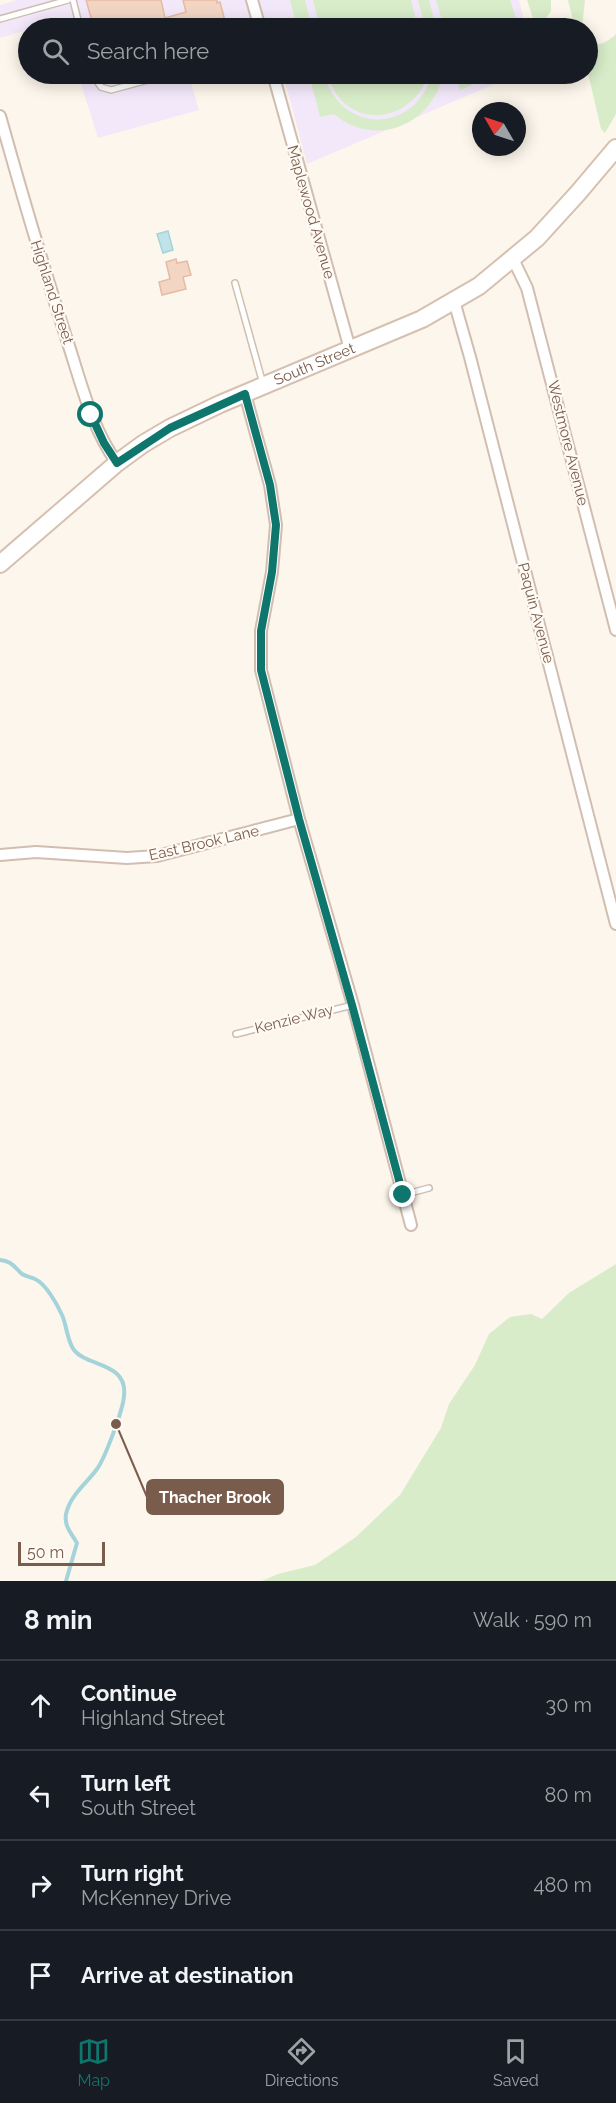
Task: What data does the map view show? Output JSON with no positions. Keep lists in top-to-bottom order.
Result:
{
  "streets": {
    "street": [
      "Maplewood Avenue",
      "Highland Street",
      "South Street",
      "Westmore Avenue",
      "Paquin Avenue",
      "East Brook Lane"
    ],
    "lane": ["Kenzie Way"]
  },
  "crossings": [
    ["Maplewood Avenue", "South Street"],
    ["Highland Street", "South Street"],
    ["South Street", "Westmore Avenue"],
    ["South Street", "Paquin Avenue"]
  ],
  "places": ["Thacher Brook"],
  "scale_bar": "50 m",
  "north": "top left",
  "page": {
    "search": "Search here",
    "scale": "50 m",
    "heading": ["8 min", "Walk · 590 m"],
    "list": [
      ["Continue", "Highland Street", "30 m"],
      ["Turn left", "South Street", "80 m"],
      ["Turn right", "McKenney Drive", "480 m"],
      "Arrive at destination"
    ],
    "nav": ["Map", "Directions", "Saved"]
  }
}
